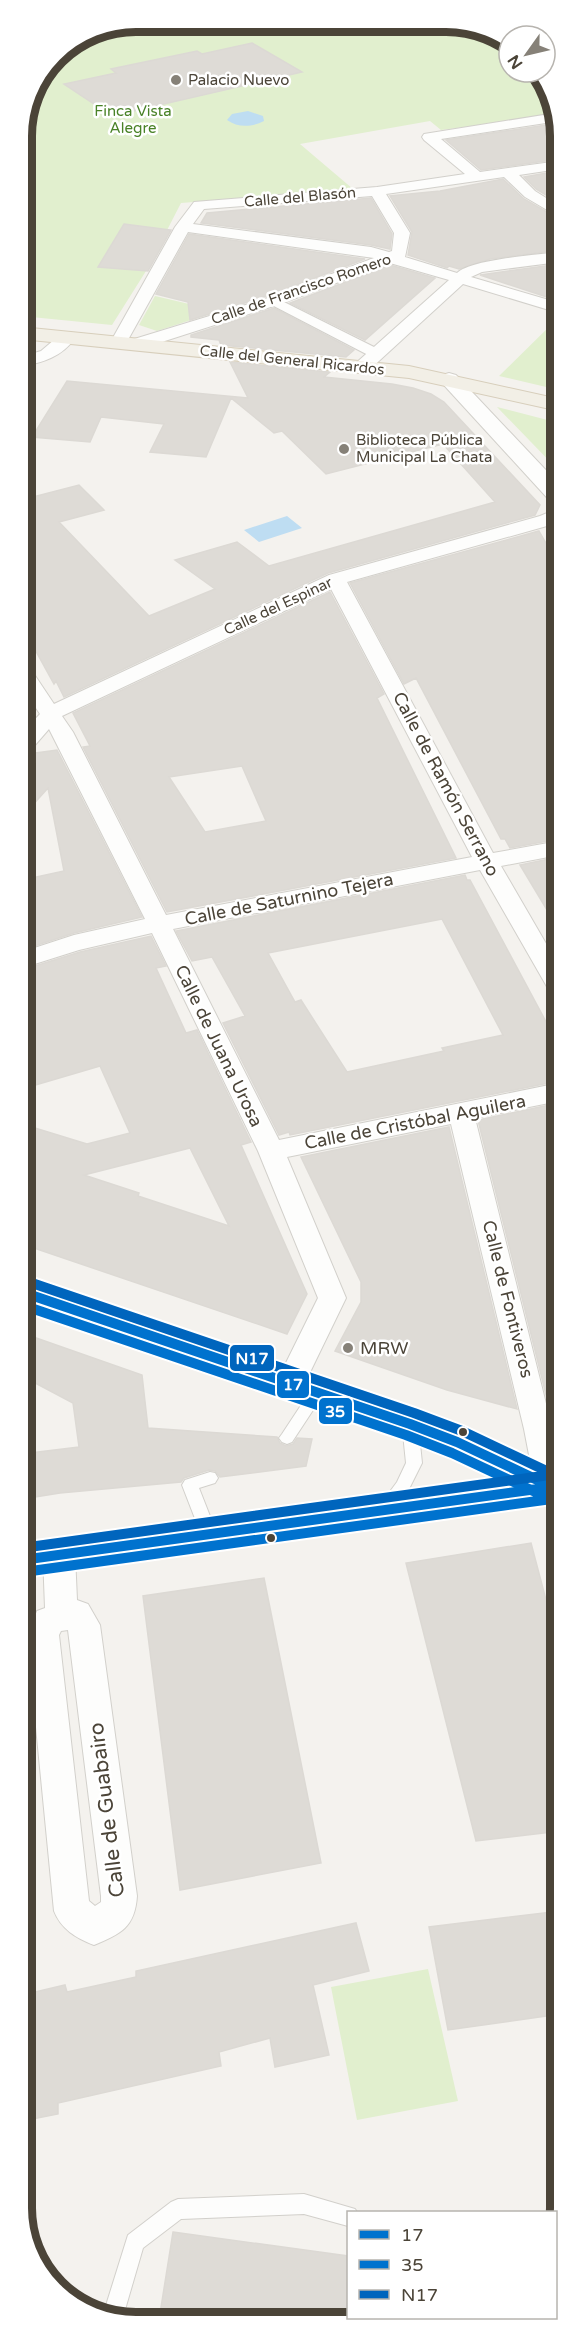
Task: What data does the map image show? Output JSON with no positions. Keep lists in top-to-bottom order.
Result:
{
  "streets": {
    "main road": ["Calle del General Ricardos"],
    "street": [
      "Calle del Blasón",
      "Calle de Francisco Romero",
      "Calle del Espinar",
      "Calle de Ramón Serrano",
      "Calle de Saturnino Tejera",
      "Calle de Juana Urosa",
      "Calle de Cristóbal Aguilera",
      "Calle de Fontiveros",
      "Calle de Guabairo"
    ]
  },
  "crossings": [
    ["Calle del Blasón", "Calle de Francisco Romero"],
    ["Calle del Blasón", "Calle del General Ricardos"],
    ["Calle de Francisco Romero", "Calle del General Ricardos"],
    ["Calle del Espinar", "Calle de Ramón Serrano"],
    ["Calle del Espinar", "Calle de Juana Urosa"],
    ["Calle de Ramón Serrano", "Calle de Saturnino Tejera"],
    ["Calle de Saturnino Tejera", "Calle de Juana Urosa"],
    ["Calle de Juana Urosa", "Calle de Cristóbal Aguilera"],
    ["Calle de Cristóbal Aguilera", "Calle de Fontiveros"]
  ],
  "parks": ["Finca Vista Alegre"],
  "places": ["Palacio Nuevo", "Biblioteca Pública Municipal La Chata", "MRW"],
  "lines": ["transit line N17", "transit line 17", "transit line 35"],
  "legend": ["17", "35", "N17"],
  "north": "bottom left"
}
